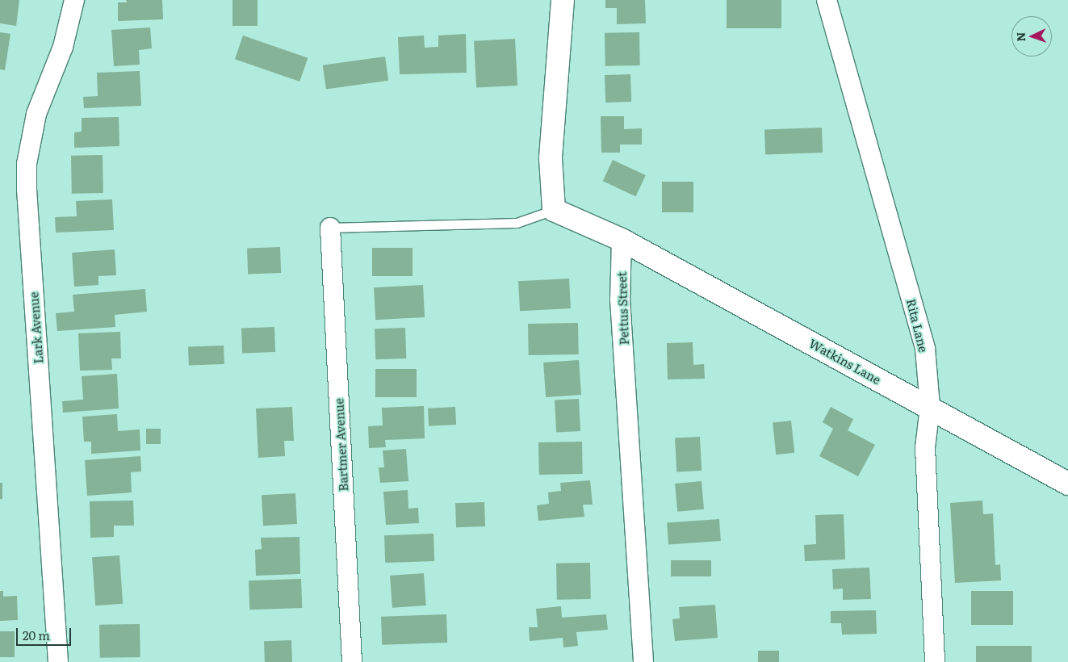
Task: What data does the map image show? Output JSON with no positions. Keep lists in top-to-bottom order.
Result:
{
  "streets": {
    "street": [
      "Pettus Street",
      "Rita Lane",
      "Lark Avenue",
      "Watkins Lane",
      "Bartmer Avenue"
    ]
  },
  "crossings": [
    ["Pettus Street", "Watkins Lane"],
    ["Rita Lane", "Watkins Lane"]
  ],
  "scale_bar": "20 m",
  "north": "left"
}
